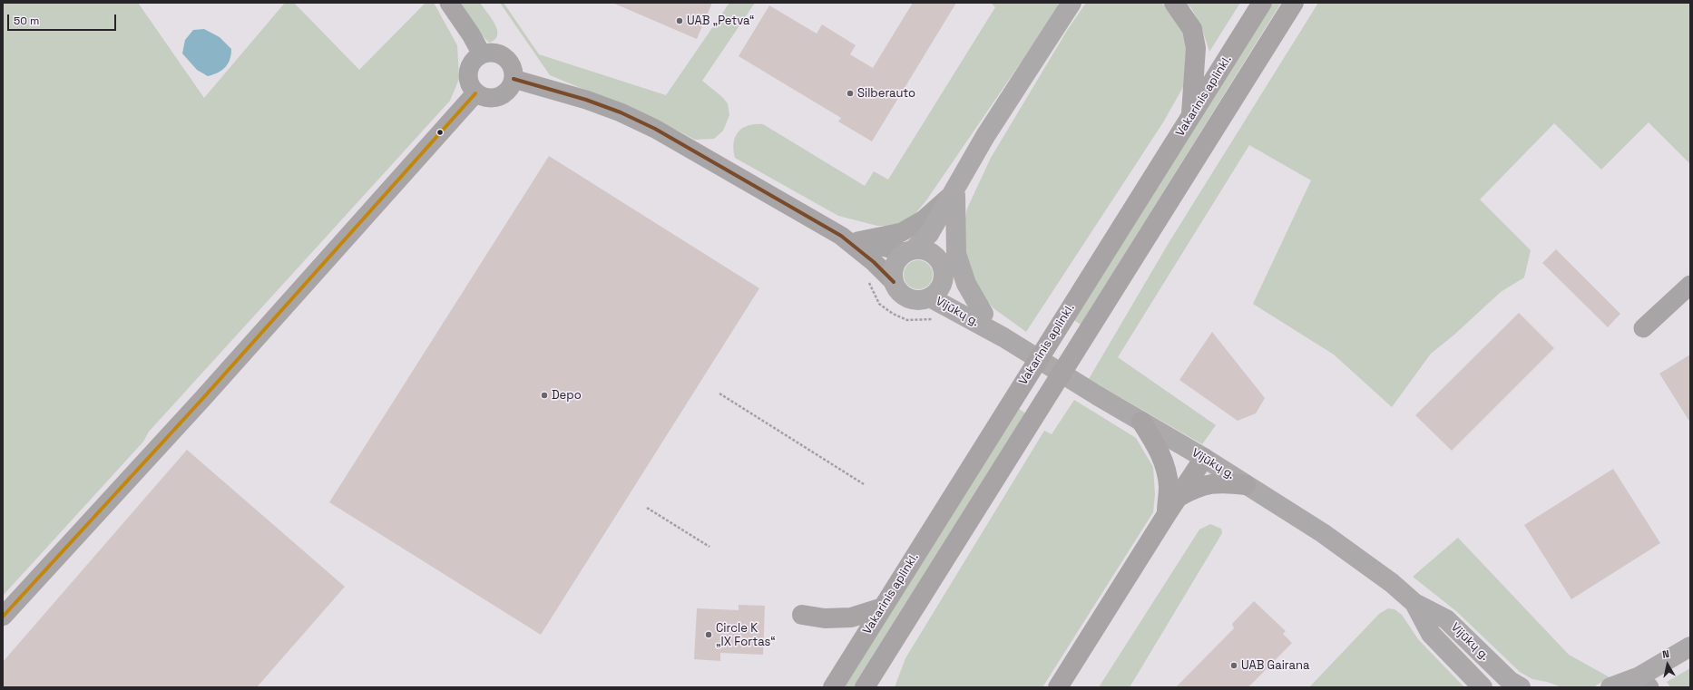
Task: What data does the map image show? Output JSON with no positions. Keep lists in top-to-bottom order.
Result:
{
  "streets": {
    "highway": ["Vakarinis aplinkl."],
    "main road": ["Vijūkų g."]
  },
  "places": [
    "UAB „Petva“",
    "Silberauto",
    "Depo",
    "Circle K „IX Fortas“",
    "UAB Gairana"
  ],
  "scale_bar": "50 m",
  "north": "top"
}
